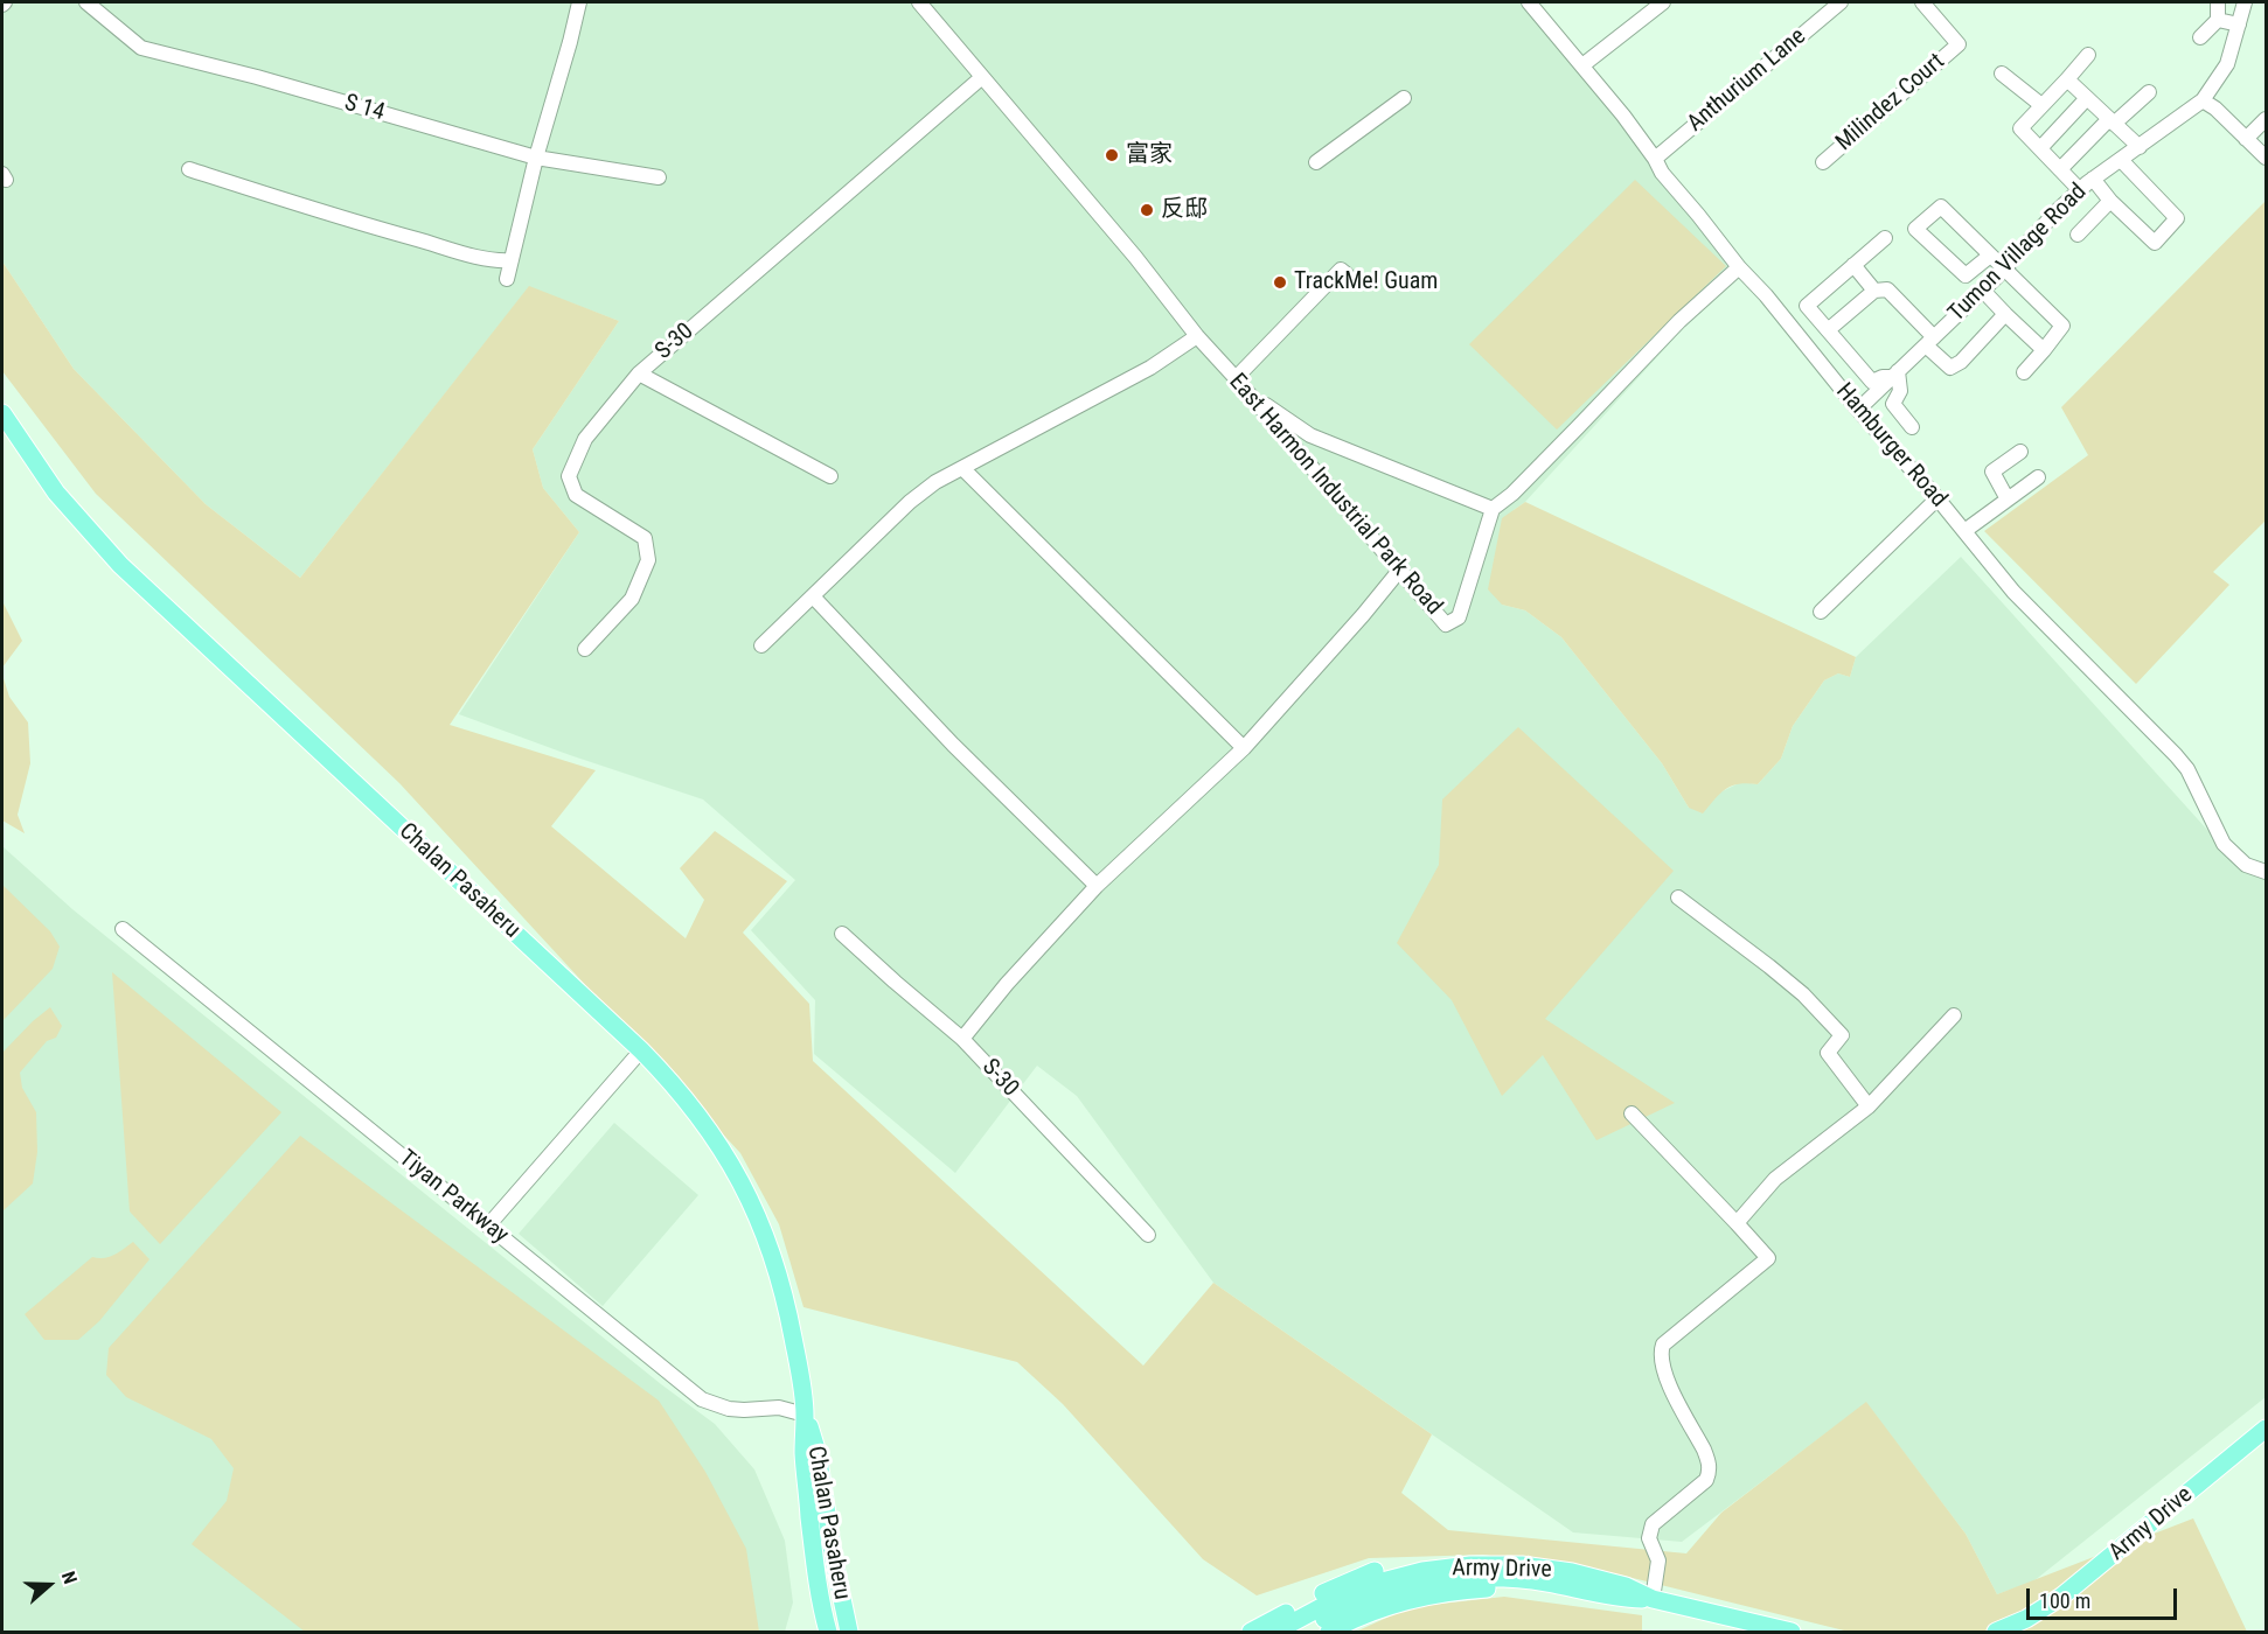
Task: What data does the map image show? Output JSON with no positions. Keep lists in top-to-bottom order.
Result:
{
  "streets": {
    "main road": ["Chalan Pasaheru", "Army Drive"],
    "street": [
      "Anthurium Lane",
      "Milindez Court",
      "S 14",
      "Tumon Village Road",
      "S-30",
      "Hamburger Road",
      "East Harmon Industrial Park Road",
      "Tiyan Parkway"
    ]
  },
  "crossings": [
    ["Anthurium Lane", "Hamburger Road"],
    ["Tumon Village Road", "Hamburger Road"],
    ["S-30", "East Harmon Industrial Park Road"],
    ["Chalan Pasaheru", "Tiyan Parkway"]
  ],
  "places": ["富家", "反邸", "TrackMe! Guam"],
  "scale_bar": "100 m",
  "north": "right"
}
